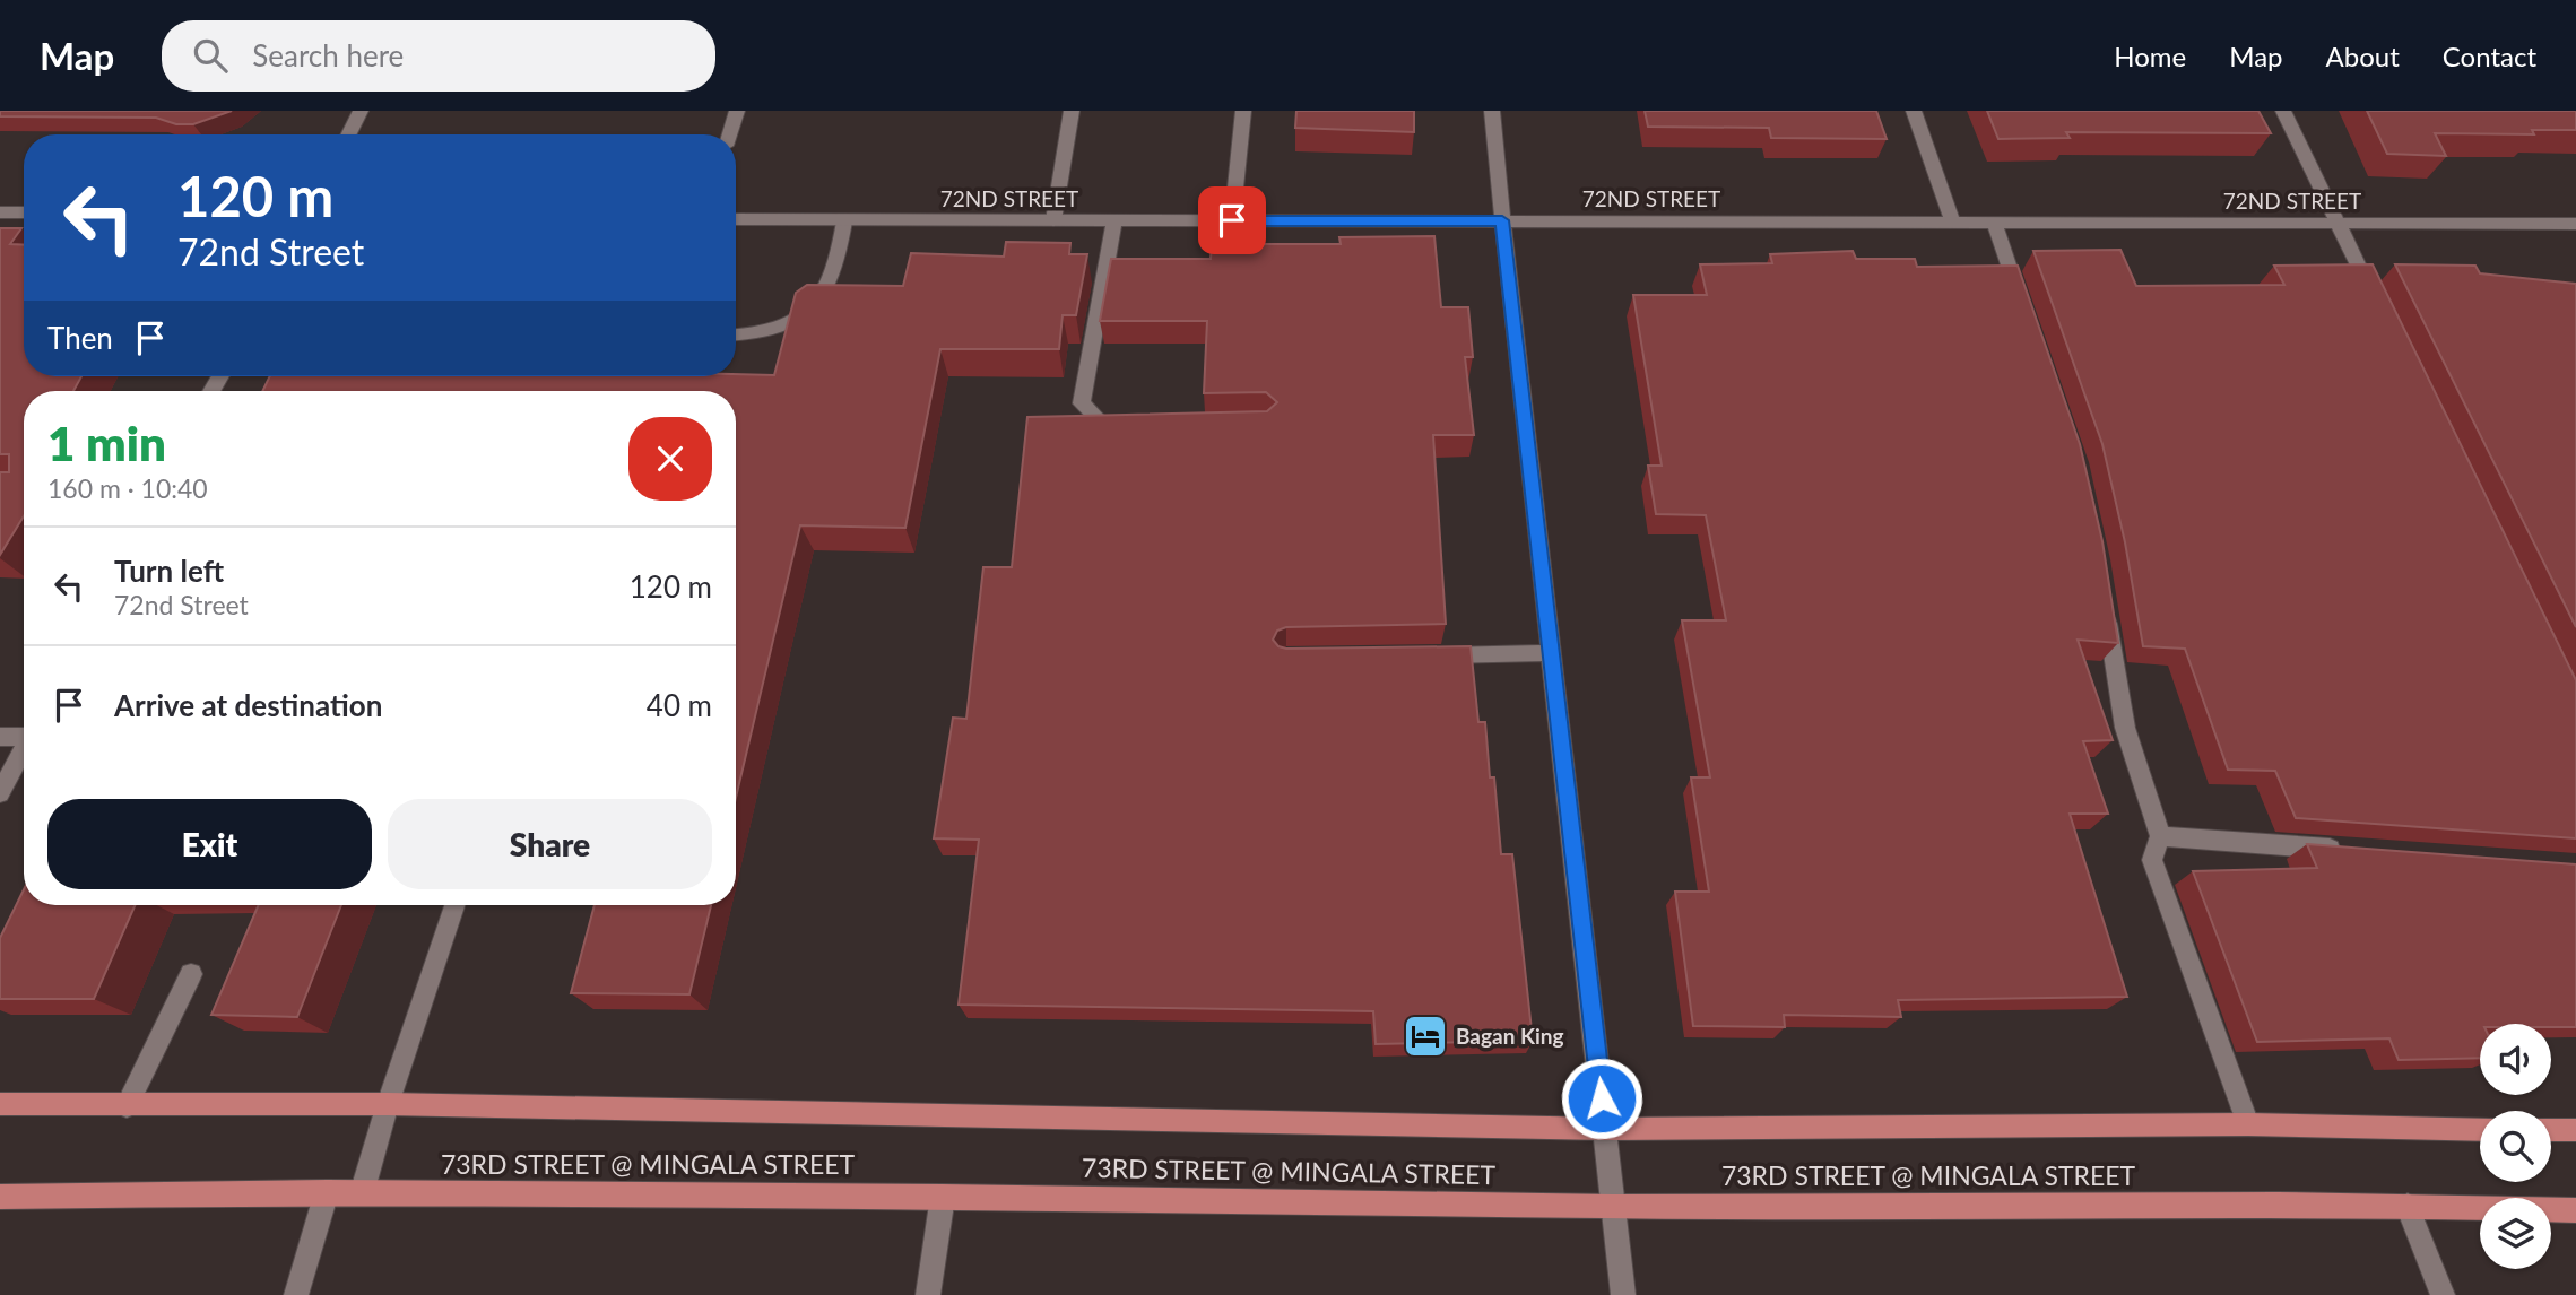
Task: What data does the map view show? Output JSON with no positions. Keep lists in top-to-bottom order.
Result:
{
  "streets": {
    "main road": ["73RD STREET @ MINGALA STREET"],
    "street": ["72ND STREET"]
  },
  "places": {
    "hotel": ["Bagan King"]
  },
  "page": {
    "header": "Map",
    "search": "Search here",
    "nav": [
      "Home",
      "Map",
      "About",
      "Contact"
    ],
    "turn": ["120 m", "72nd Street"],
    "then": "Then",
    "heading": ["1 min", "160 m · 10:40"],
    "list": [
      {
        "name": "Turn left",
        "note": "72nd Street",
        "value": "120 m"
      },
      {
        "name": "Arrive at destination",
        "value": "40 m"
      }
    ],
    "buttons": ["Exit", "Share"]
  }
}
